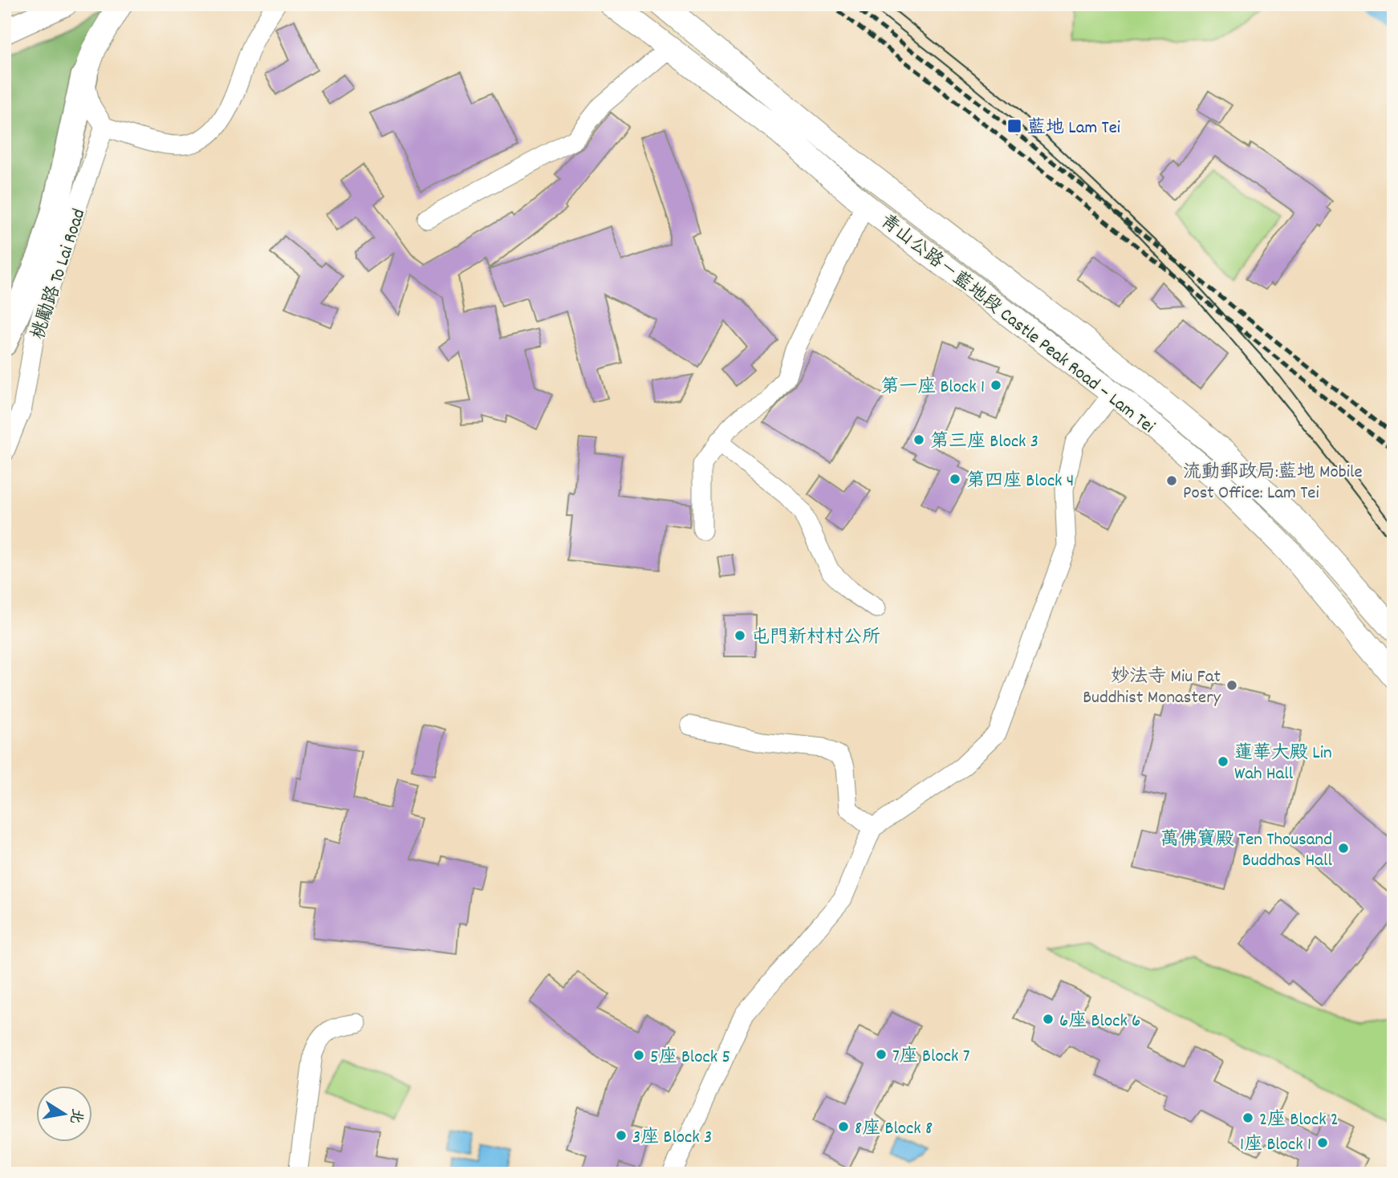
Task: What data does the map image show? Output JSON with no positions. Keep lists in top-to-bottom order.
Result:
{
  "streets": {
    "main road": ["青山公路－藍地段 Castle Peak Road – Lam Tei"],
    "street": ["桃勵路 To Lai Road"]
  },
  "places": {
    "transit": ["藍地 Lam Tei"],
    "other": [
      "第一座 Block 1",
      "第三座 Block 3",
      "第四座 Block 4",
      "流動郵政局:藍地 Mobile Post Office: Lam Tei",
      "屯門新村村公所",
      "妙法寺 Miu Fat Buddhist Monastery",
      "蓮華大殿 Lin Wah Hall",
      "萬佛寶殿 Ten Thousand Buddhas Hall",
      "6座 Block 6",
      "7座 Block 7",
      "5座 Block 5",
      "2座 Block 2",
      "8座 Block 8",
      "3座 Block 3",
      "1座 Block 1"
    ]
  },
  "north": "right"
}
